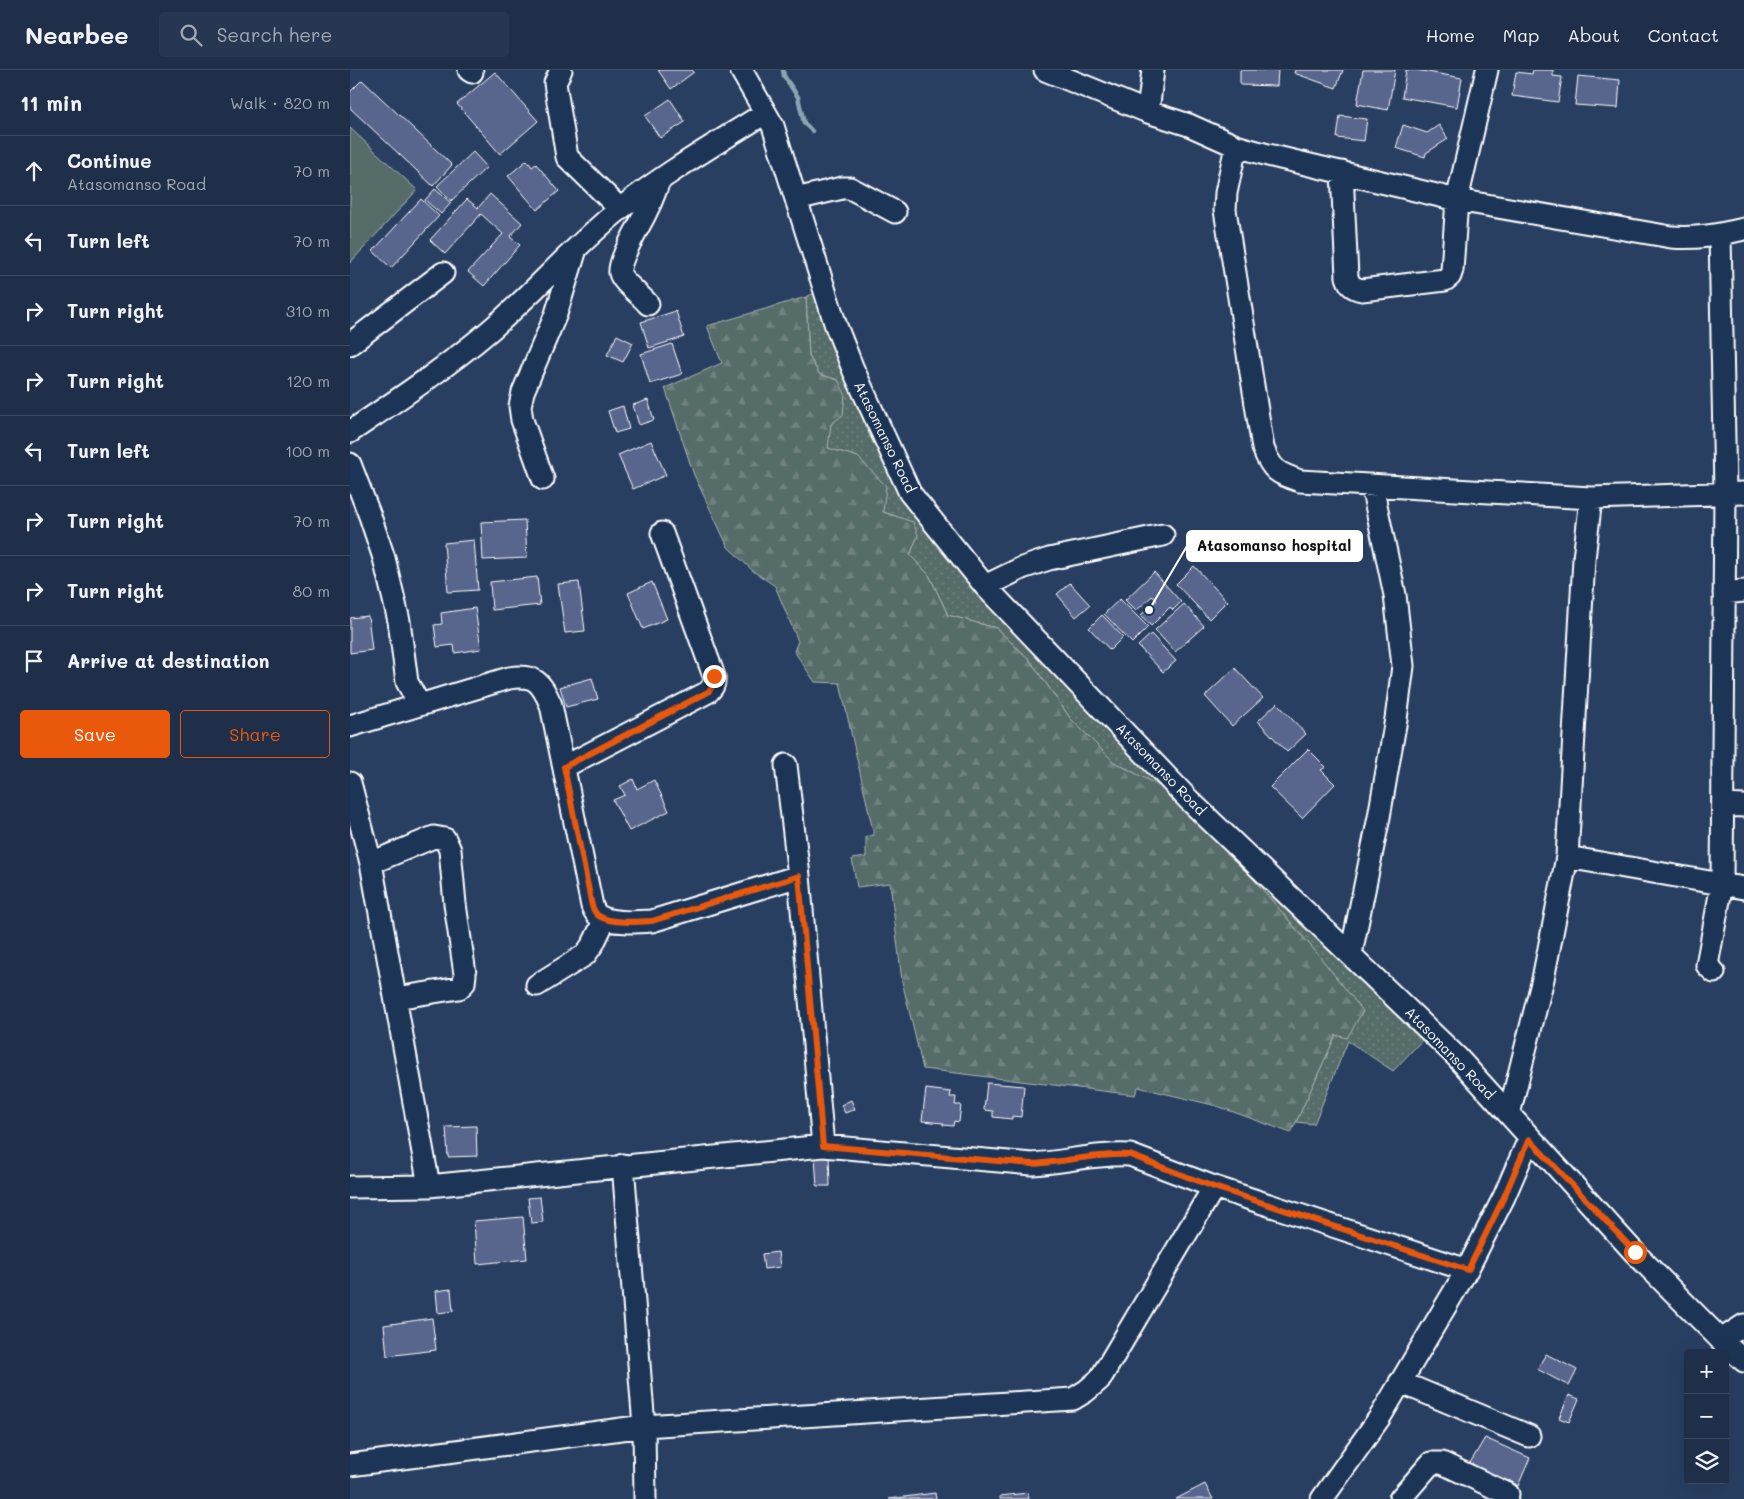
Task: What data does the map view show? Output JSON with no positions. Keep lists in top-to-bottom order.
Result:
{
  "streets": {
    "street": ["Atasomanso Road"]
  },
  "places": ["Atasomanso hospital"],
  "page": {
    "header": "Nearbee",
    "search": "Search here",
    "nav": [
      "Home",
      "Map",
      "About",
      "Contact"
    ],
    "heading": ["11 min", "Walk · 820 m"],
    "list": [
      ["Continue", "Atasomanso Road", "70 m"],
      ["Turn left", "70 m"],
      ["Turn right", "310 m"],
      ["Turn right", "120 m"],
      ["Turn left", "100 m"],
      ["Turn right", "70 m"],
      ["Turn right", "80 m"],
      "Arrive at destination"
    ],
    "buttons": ["Save", "Share"],
    "map_buttons": ["+", "−"]
  }
}
